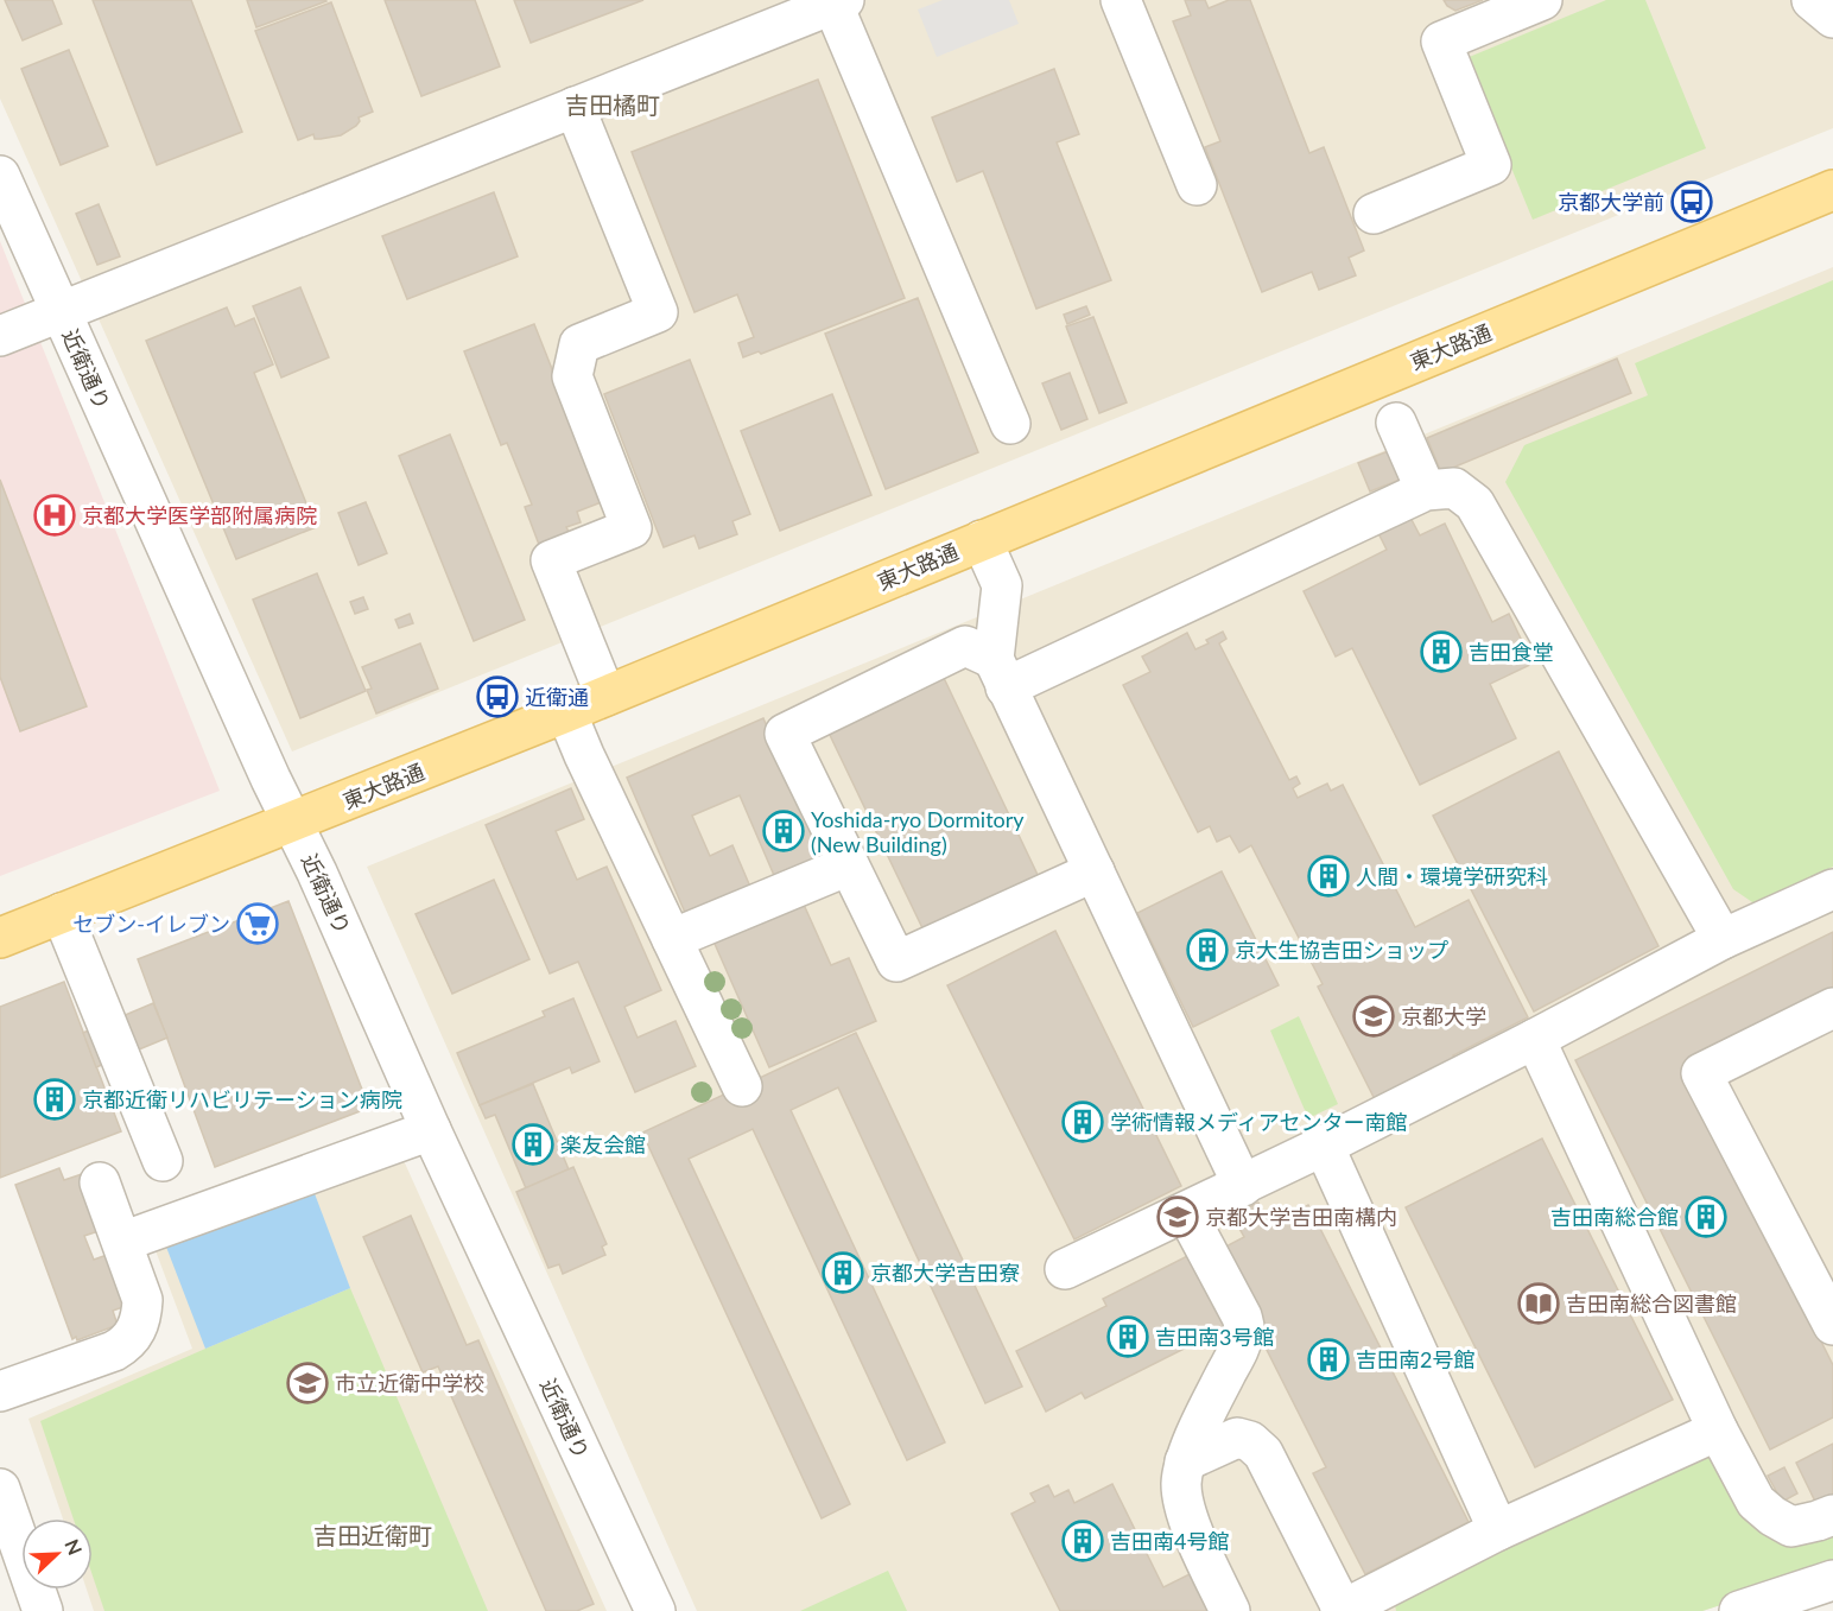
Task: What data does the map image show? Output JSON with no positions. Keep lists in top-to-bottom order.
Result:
{
  "streets": {
    "main road": ["東大路通"],
    "street": ["近衛通り"]
  },
  "crossings": [
    ["東大路通", "近衛通り"]
  ],
  "districts": ["吉田橘町", "吉田近衛町"],
  "places": {
    "bus stop": ["京都大学前", "近衛通"],
    "hospital": ["京都大学医学部附属病院"],
    "building": [
      "吉田食堂",
      "Yoshida-ryo Dormitory (New Building)",
      "人間・環境学研究科",
      "京大生協吉田ショップ",
      "京都近衛リハビリテーション病院",
      "学術情報メディアセンター南館",
      "楽友会館",
      "吉田南総合館",
      "京都大学吉田寮",
      "吉田南3号館",
      "吉田南2号館",
      "吉田南4号館"
    ],
    "supermarket": ["セブン-イレブン"],
    "school or university": ["京都大学", "京都大学吉田南構内", "市立近衛中学校"],
    "library": ["吉田南総合図書館"]
  },
  "north": "top right"
}
